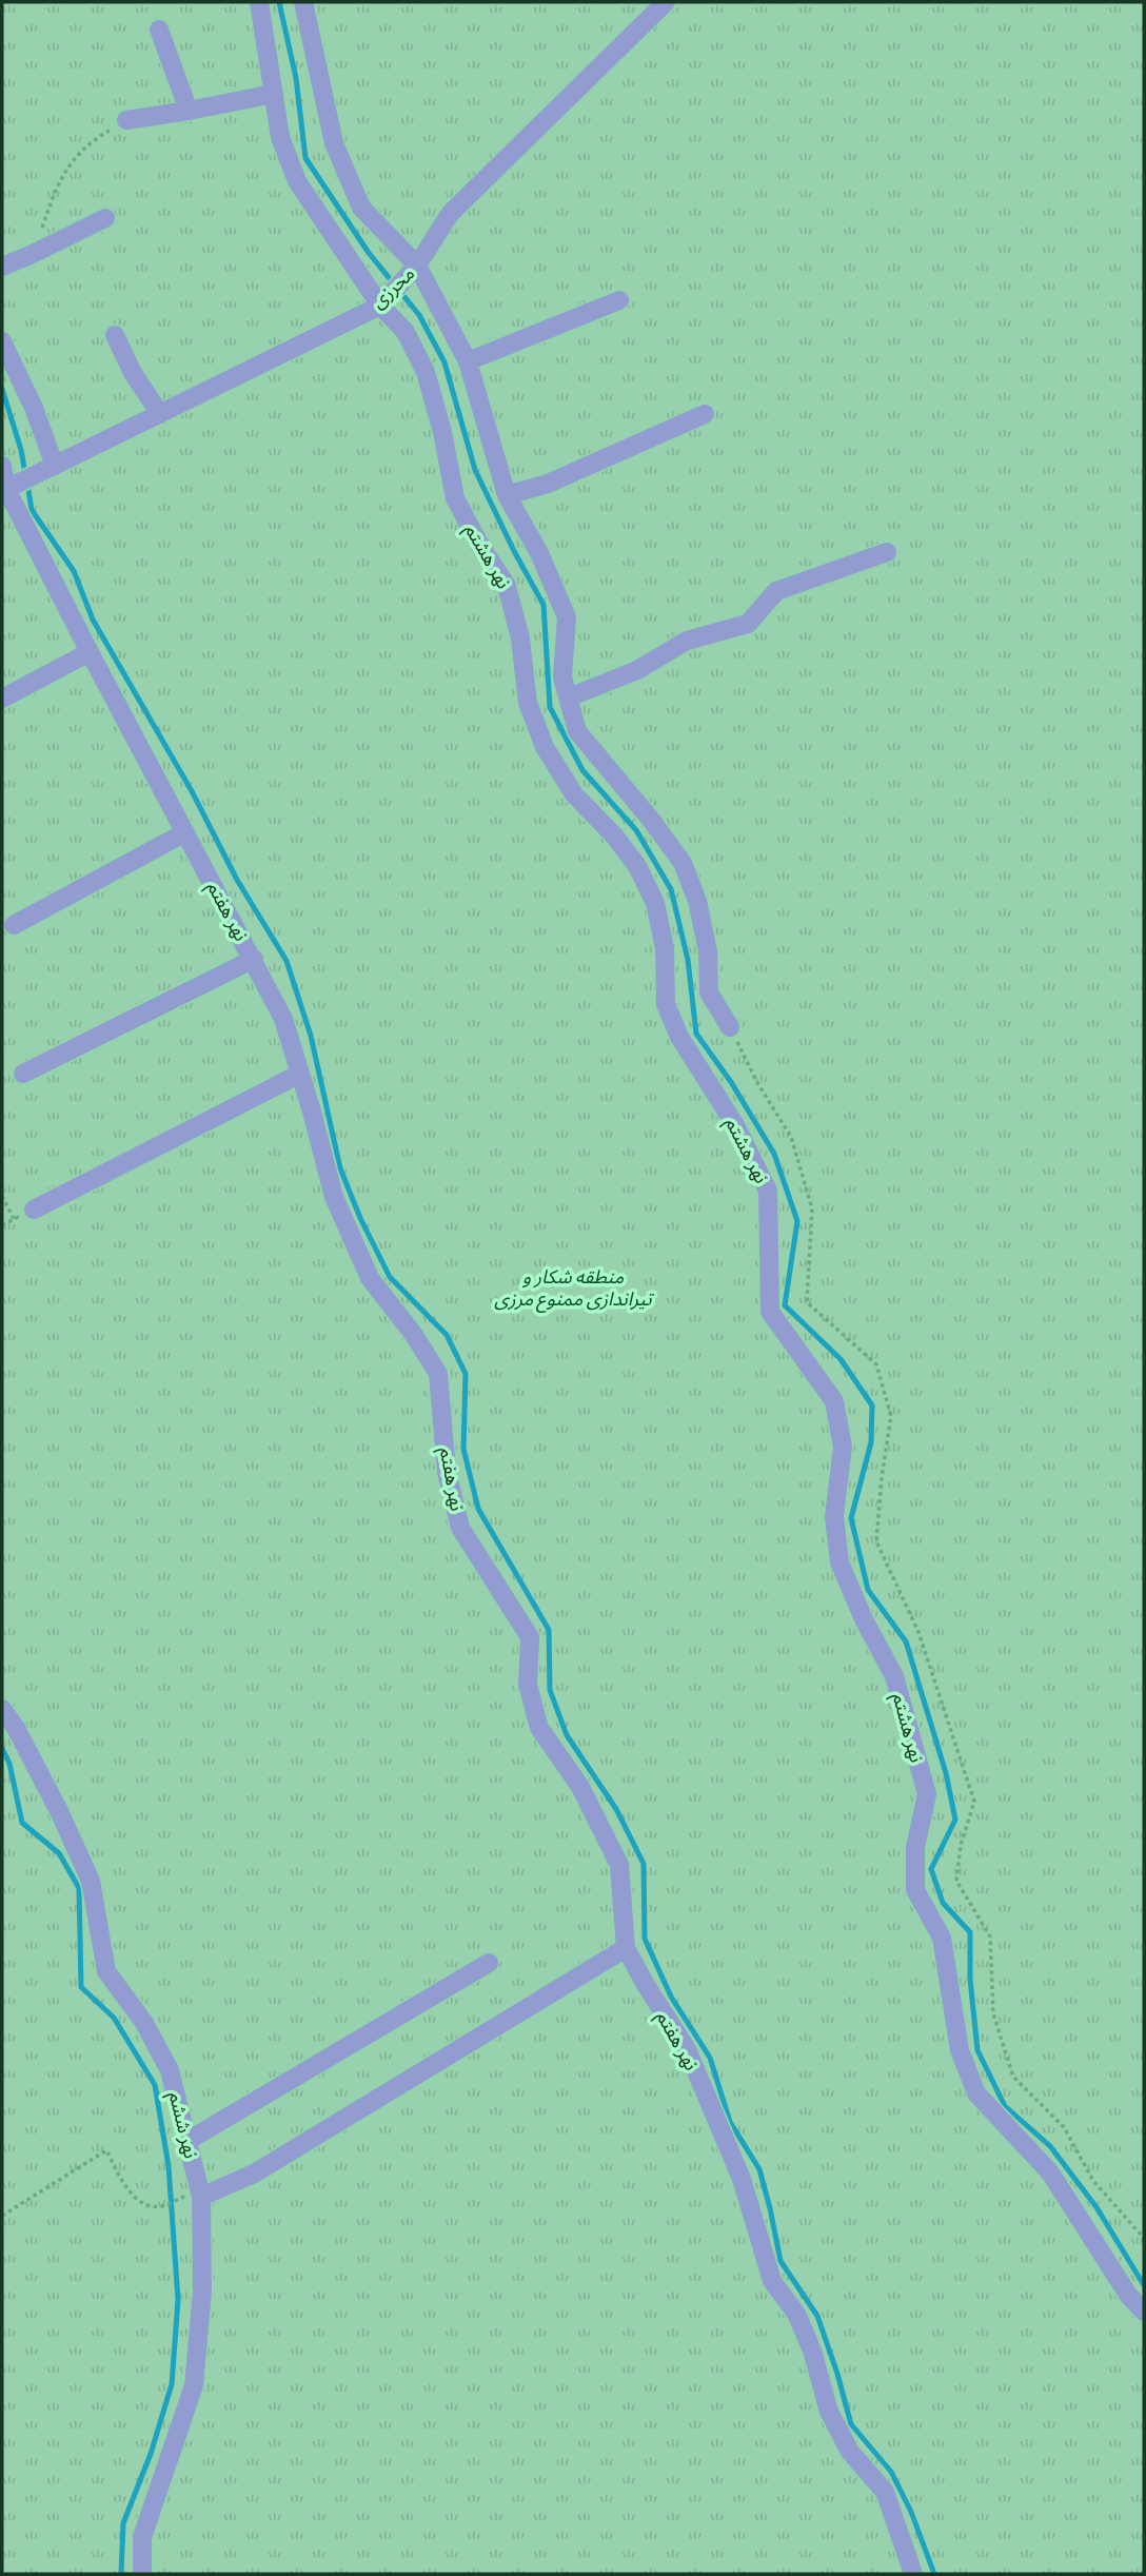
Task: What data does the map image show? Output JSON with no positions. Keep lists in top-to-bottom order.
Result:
{
  "streets": {
    "street": [
      "محرزی",
      "نهر هشتم",
      "نهر هفتم",
      "نهر ششم"
    ]
  },
  "crossings": [
    ["محرزی", "نهر هشتم"],
    ["محرزی", "نهر هفتم"]
  ],
  "parks": ["منطقه شکار و تیراندازی ممنوع مرزی"]
}
